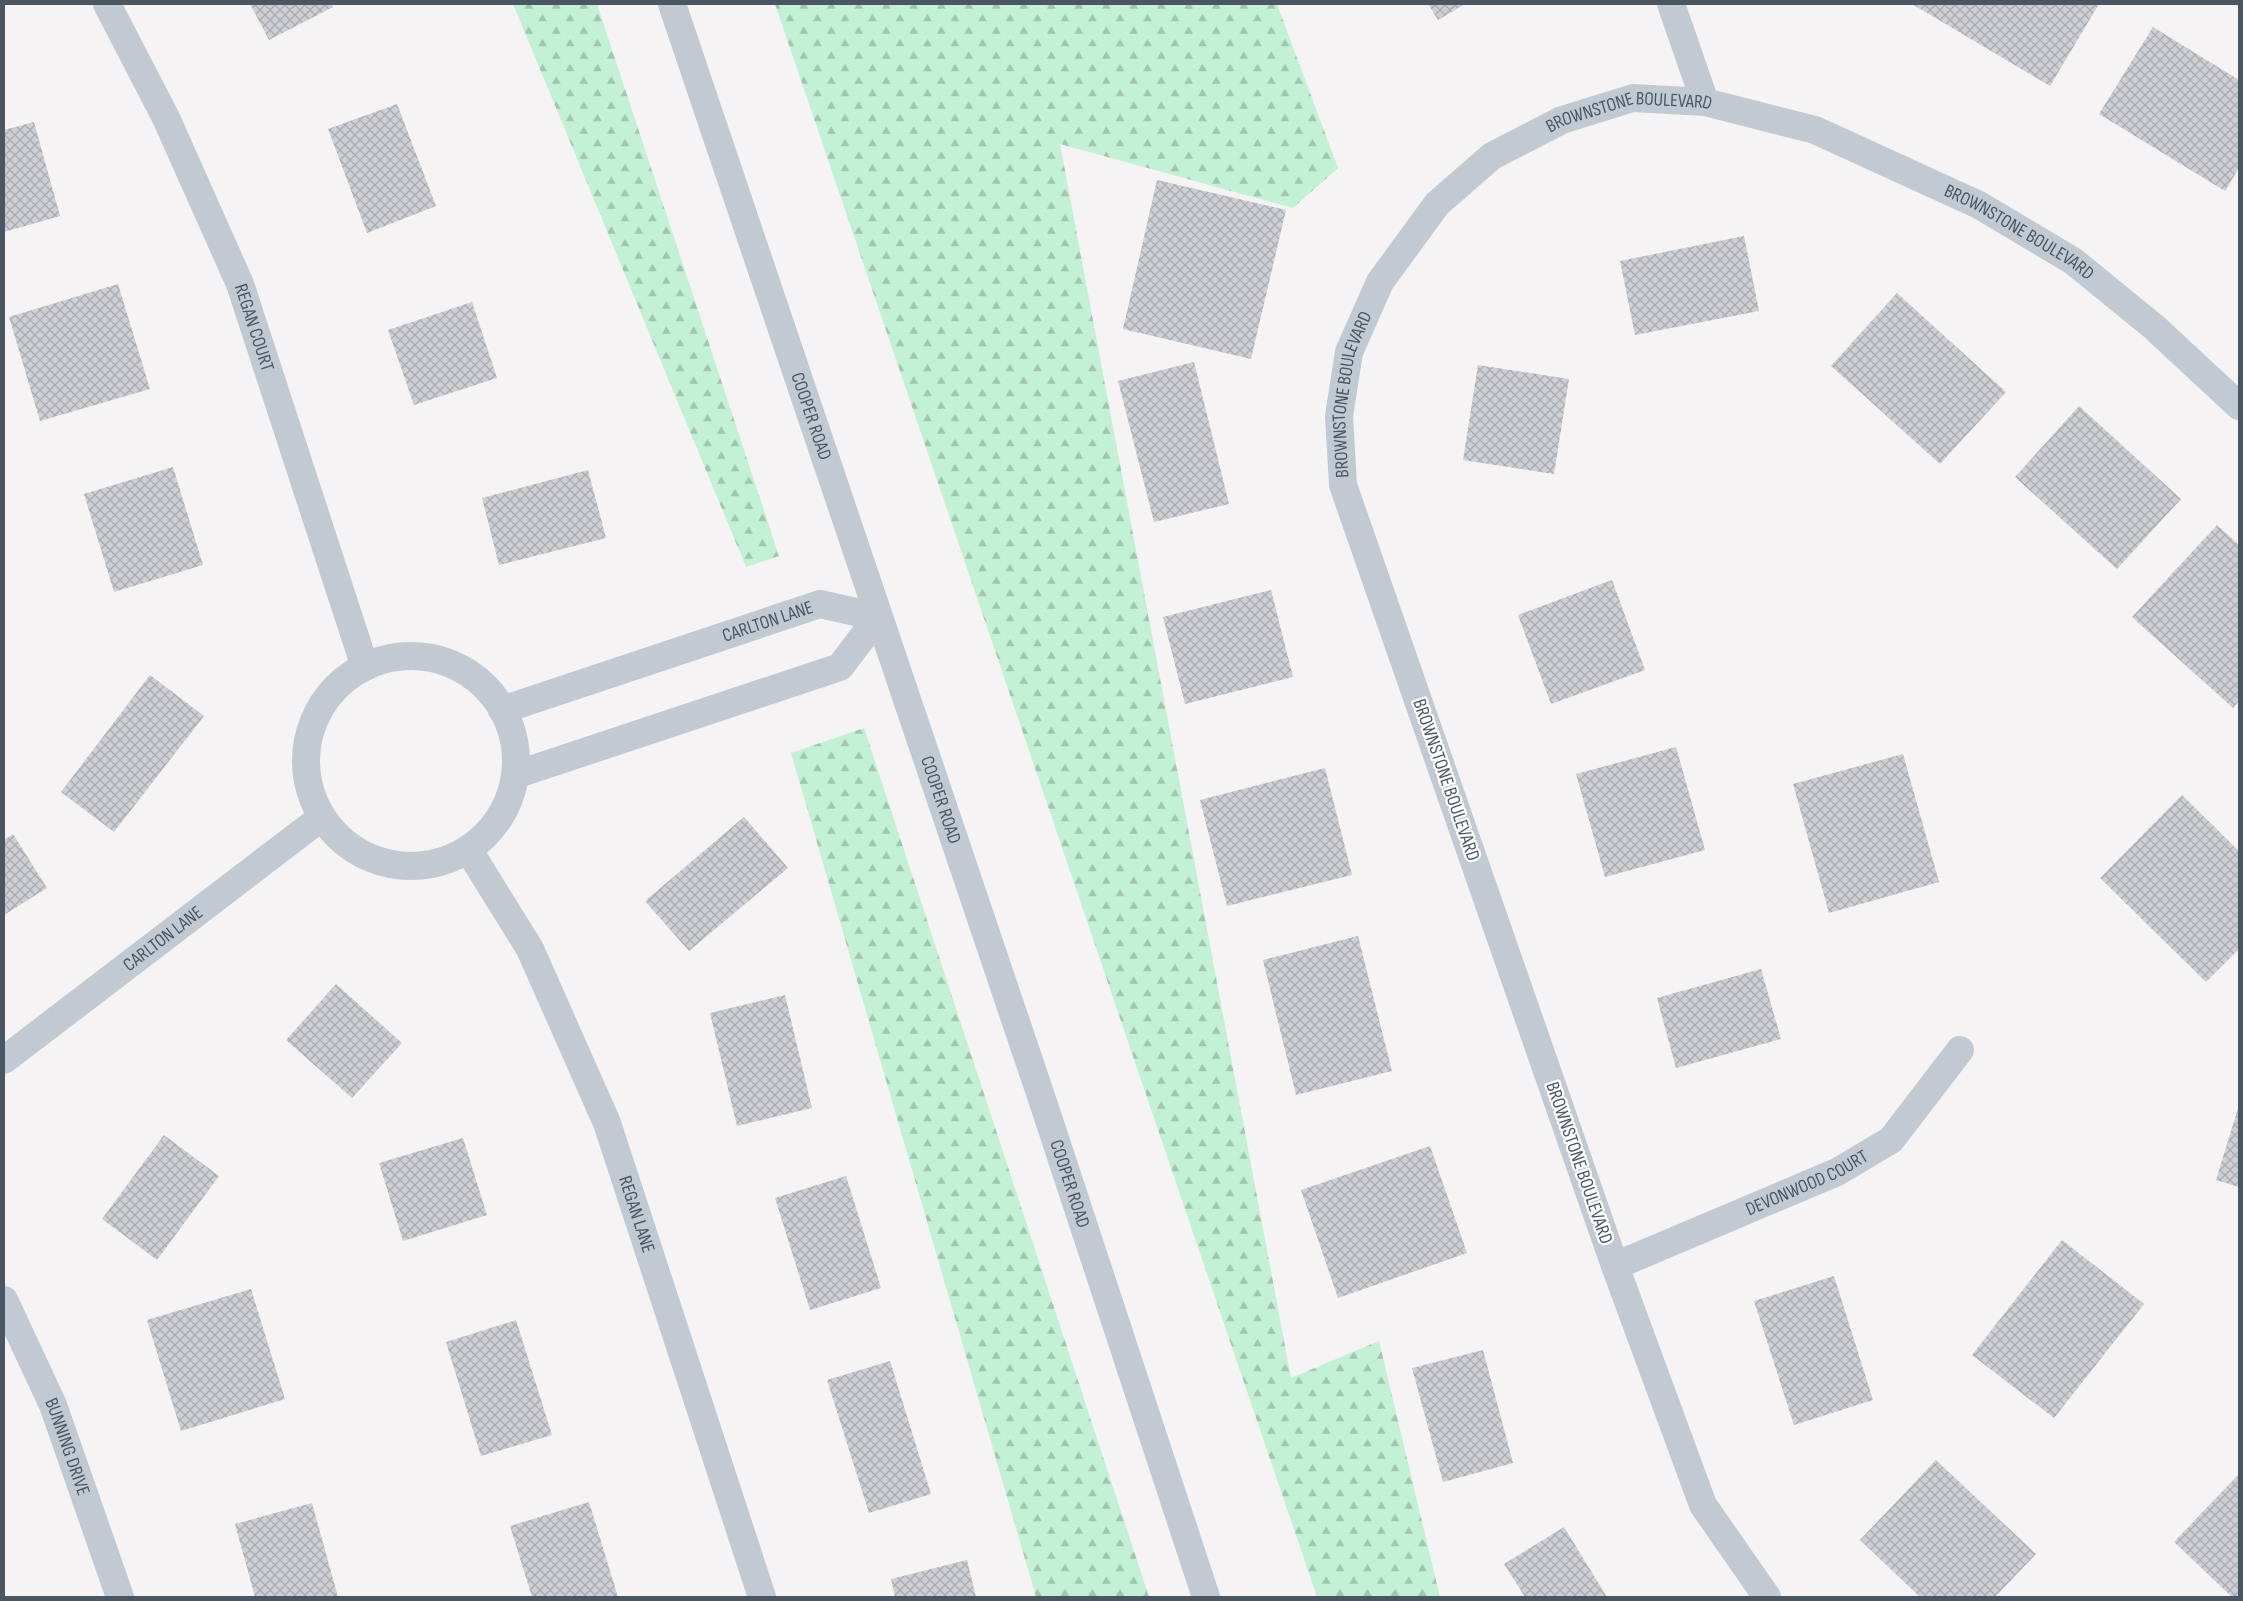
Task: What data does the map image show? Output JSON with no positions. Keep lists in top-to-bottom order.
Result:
{
  "streets": {
    "street": [
      "BROWNSTONE BOULEVARD",
      "REGAN COURT",
      "COOPER ROAD",
      "CARLTON LANE",
      "DEVONWOOD COURT",
      "REGAN LANE",
      "BUNNING DRIVE"
    ]
  },
  "crossings": [
    ["BROWNSTONE BOULEVARD", "DEVONWOOD COURT"],
    ["COOPER ROAD", "CARLTON LANE"]
  ]
}
